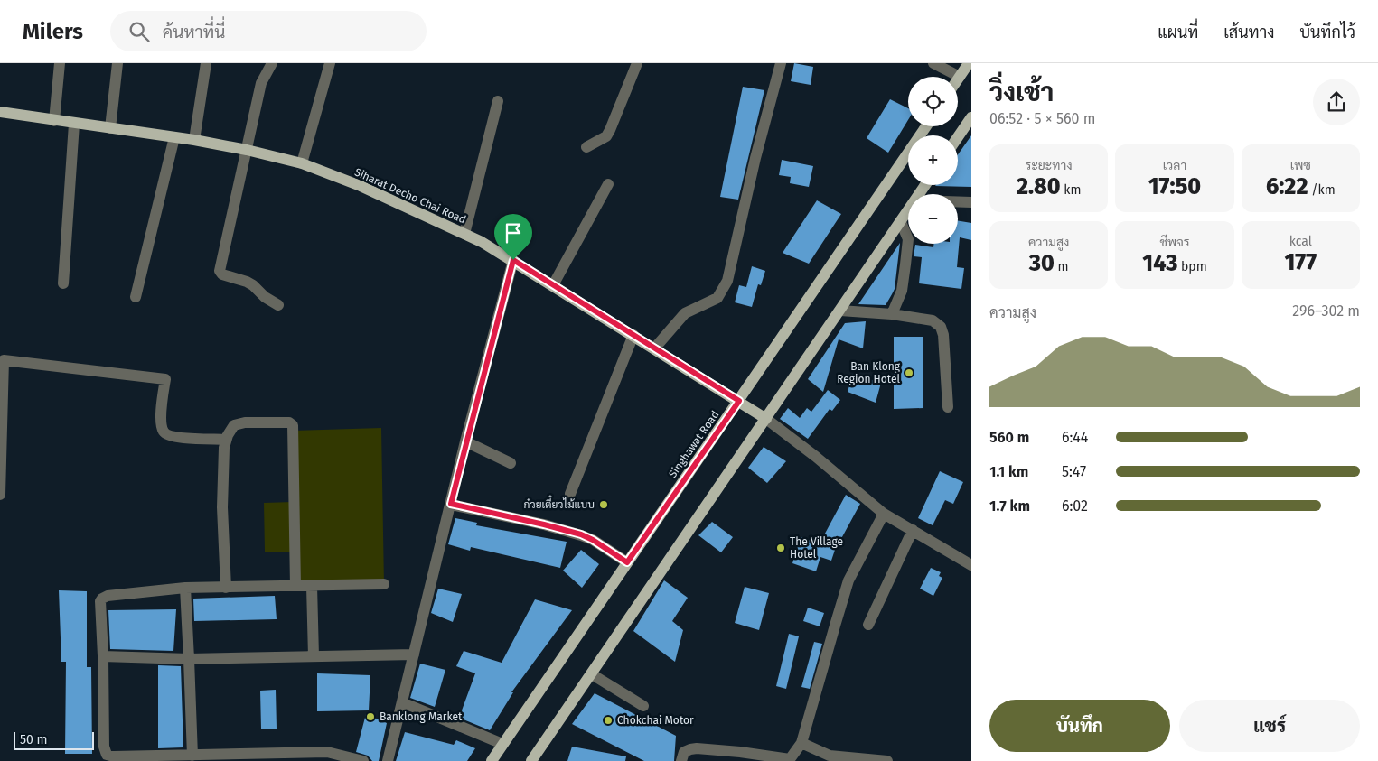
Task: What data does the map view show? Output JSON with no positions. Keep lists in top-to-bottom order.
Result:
{
  "streets": {
    "main road": ["Siharat Decho Chai Road", "Singhawat Road"]
  },
  "crossings": [
    ["Siharat Decho Chai Road", "Singhawat Road"]
  ],
  "places": [
    "Ban Klong Region Hotel",
    "ก๋วยเตี๋ยวไม้แบบ",
    "The Village Hotel",
    "Banklong Market",
    "Chokchai Motor"
  ],
  "scale_bar": "50 m",
  "page": {
    "header": "Milers",
    "search": "ค้นหาที่นี่",
    "nav": ["แผนที่", "เส้นทาง", "บันทึกไว้"],
    "heading": ["วิ่งเช้า", "06:52 · 5 × 560 m"],
    "map_buttons": ["+", "−"],
    "stats": [
      ["ระยะทาง", "2.80 km"],
      ["เวลา", "17:50"],
      ["เพซ", "6:22 /km"],
      ["ความสูง", "30 m"],
      ["ชีพจร", "143 bpm"],
      ["kcal", "177"]
    ],
    "chart": ["ความสูง", "296–302 m"],
    "list": [
      {
        "name": "560 m",
        "note": "6:44"
      },
      {
        "name": "1.1 km",
        "note": "5:47"
      },
      {
        "name": "1.7 km",
        "note": "6:02"
      }
    ],
    "buttons": ["บันทึก", "แชร์"],
    "scale": "50 m"
  }
}
